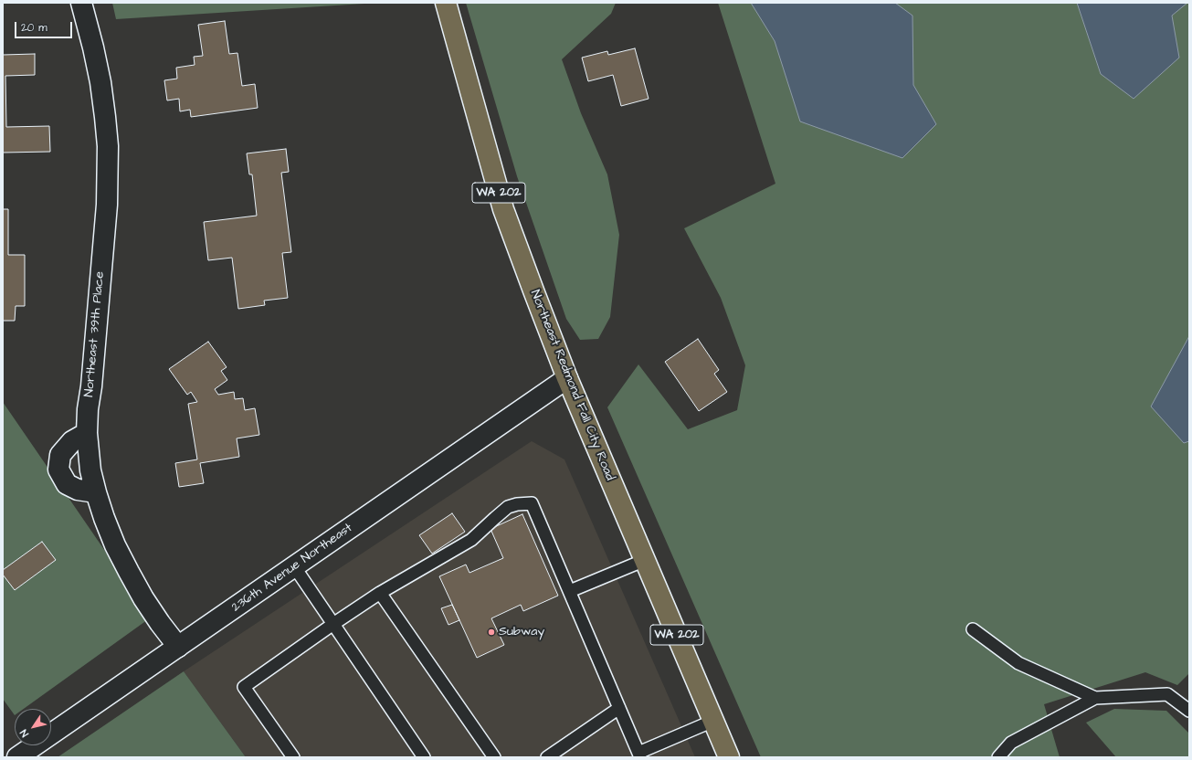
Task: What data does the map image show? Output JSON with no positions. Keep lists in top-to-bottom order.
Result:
{
  "streets": {
    "main road": ["WA 202", "Northeast Redmond Fall City Road"],
    "street": ["Northeast 39th Place", "236th Avenue Northeast"]
  },
  "crossings": [
    ["Northeast 39th Place", "236th Avenue Northeast"],
    ["Northeast Redmond Fall City Road", "236th Avenue Northeast"]
  ],
  "places": ["Subway"],
  "scale_bar": "20 m",
  "north": "bottom left"
}
